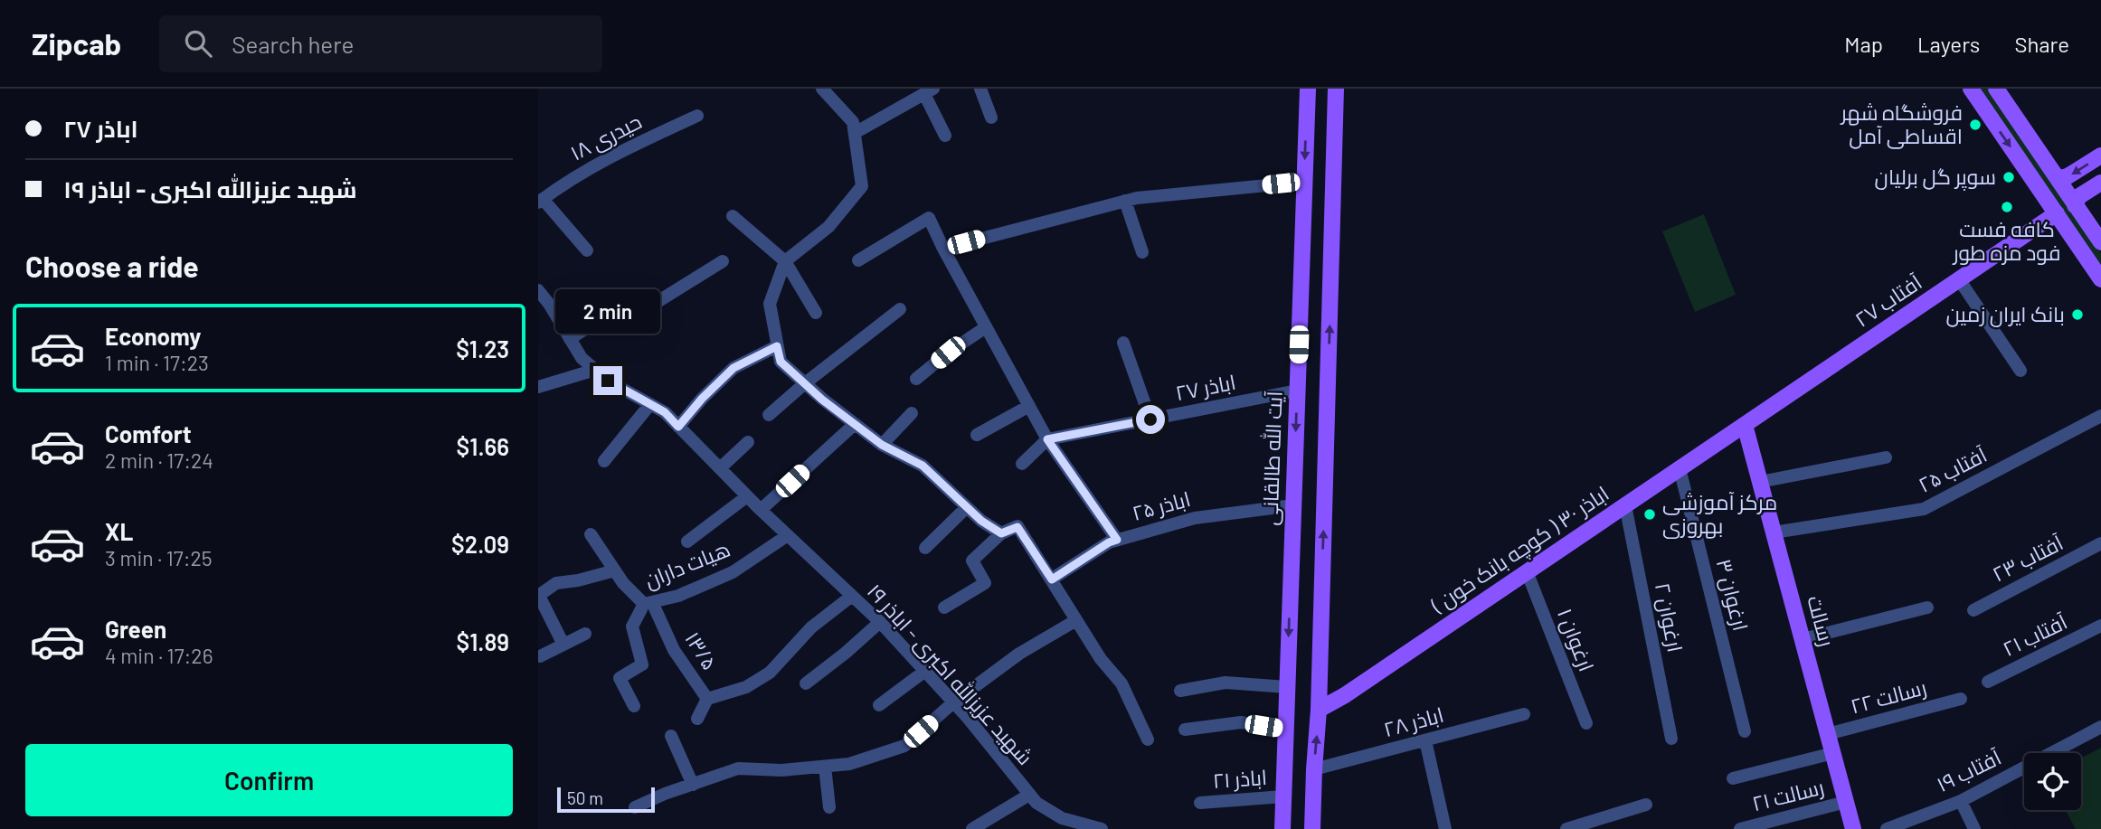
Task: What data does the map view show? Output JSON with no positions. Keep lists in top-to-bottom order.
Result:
{
  "streets": {
    "main road": [
      "آفتاب ۲۷",
      "آیت الله طالقانی",
      "اباذر ۳۰ ( کوچه بانک خون )",
      "رسالت"
    ],
    "street": [
      "حیدری ۱۸",
      "اباذر ۲۷",
      "آفتاب ۲۵",
      "اباذر ۲۵",
      "آفتاب ۲۳",
      "هیات داران",
      "ارغوان ۳",
      "ارغوان ۲",
      "آفتاب ۲۱",
      "ارغوان ۱",
      "۱۳/۵",
      "شهید عزیزالله اکبری - اباذر ۱۹",
      "رسالت ۲۲",
      "اباذر ۲۸",
      "آفتاب ۱۹",
      "اباذر ۲۱",
      "رسالت ۲۱"
    ]
  },
  "crossings": [
    ["آفتاب ۲۷", "اباذر ۳۰ ( کوچه بانک خون )"],
    ["آفتاب ۲۷", "رسالت"],
    ["اباذر ۲۷", "آیت الله طالقانی"],
    ["آیت الله طالقانی", "اباذر ۲۵"],
    ["آیت الله طالقانی", "اباذر ۲۱"],
    ["آفتاب ۲۵", "رسالت"],
    ["اباذر ۳۰ ( کوچه بانک خون )", "ارغوان ۳"],
    ["اباذر ۳۰ ( کوچه بانک خون )", "ارغوان ۲"],
    ["اباذر ۳۰ ( کوچه بانک خون )", "رسالت"],
    ["اباذر ۳۰ ( کوچه بانک خون )", "ارغوان ۱"],
    ["هیات داران", "۱۳/۵"],
    ["هیات داران", "شهید عزیزالله اکبری - اباذر ۱۹"],
    ["رسالت", "رسالت ۲۲"],
    ["رسالت", "رسالت ۲۱"]
  ],
  "places": [
    "فروشگاه شهر اقساطی آمل",
    "سوپر گل برلیان",
    "کافه فست فود مزه طور",
    "بانک ایران زمین",
    "مرکز آموزشی بهروزی"
  ],
  "scale_bar": "50 m",
  "page": {
    "header": "Zipcab",
    "search": "Search here",
    "nav": ["Map", "Layers", "Share"],
    "banner": ["اباذر ۲۷", "شهید عزیزالله اکبری - اباذر ۱۹"],
    "heading": "Choose a ride",
    "bubble": "2 min",
    "list": [
      {
        "name": "Economy",
        "note": "1 min · 17:23",
        "value": "$1.23"
      },
      {
        "name": "Comfort",
        "note": "2 min · 17:24",
        "value": "$1.66"
      },
      {
        "name": "XL",
        "note": "3 min · 17:25",
        "value": "$2.09"
      },
      {
        "name": "Green",
        "note": "4 min · 17:26",
        "value": "$1.89"
      }
    ],
    "buttons": "Confirm",
    "scale": "50 m"
  }
}
